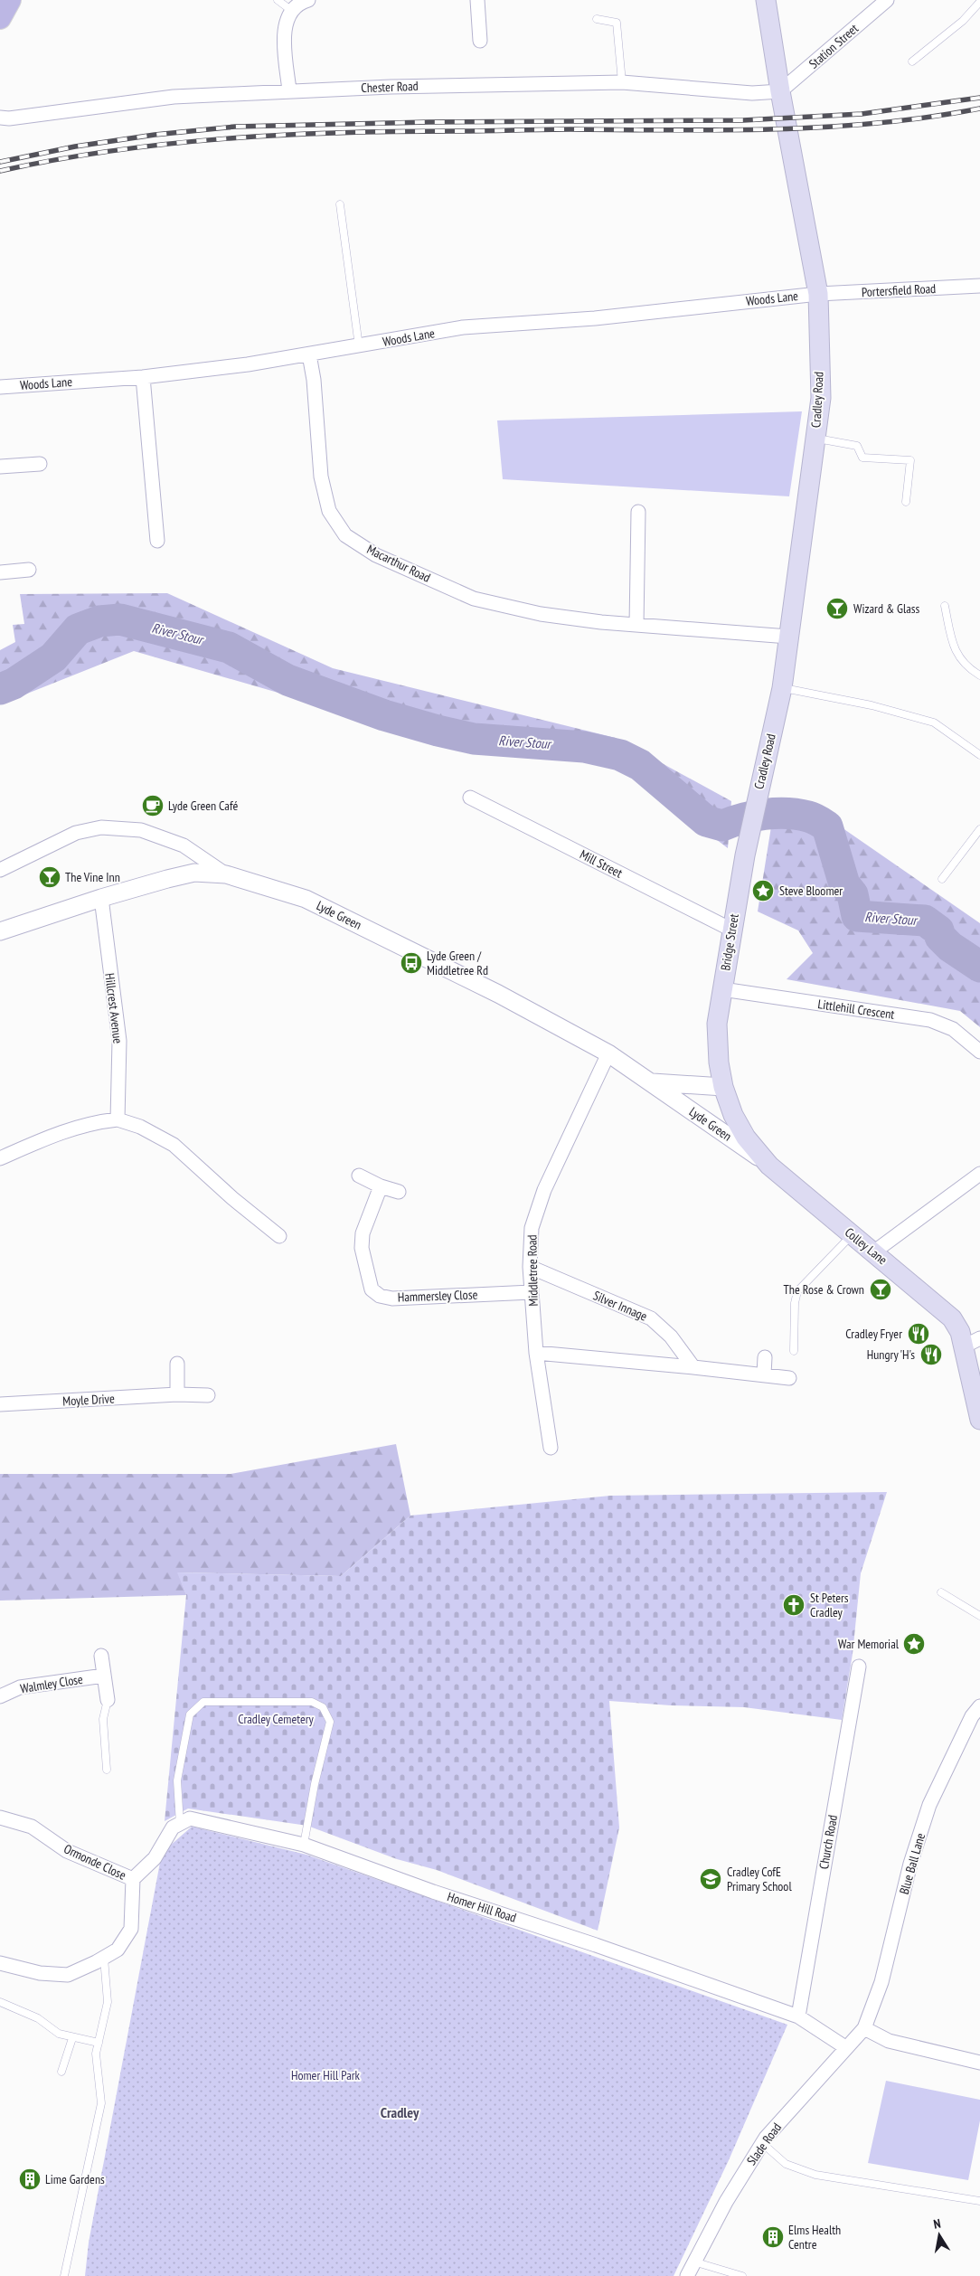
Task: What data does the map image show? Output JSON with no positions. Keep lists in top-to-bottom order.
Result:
{
  "streets": {
    "main road": ["Cradley Road", "Bridge Street", "Colley Lane"],
    "street": [
      "Station Street",
      "Chester Road",
      "Portersfield Road",
      "Woods Lane",
      "Macarthur Road",
      "Mill Street",
      "Lyde Green",
      "Hillcrest Avenue",
      "Littlehill Crescent",
      "Middletree Road",
      "Hammersley Close",
      "Silver Innage",
      "Moyle Drive",
      "Walmley Close",
      "Church Road",
      "Ormonde Close",
      "Blue Ball Lane",
      "Homer Hill Road",
      "Slade Road"
    ]
  },
  "crossings": [
    ["Station Street", "Chester Road"],
    ["Station Street", "Cradley Road"],
    ["Chester Road", "Cradley Road"],
    ["Portersfield Road", "Woods Lane"],
    ["Portersfield Road", "Cradley Road"],
    ["Woods Lane", "Cradley Road"],
    ["Woods Lane", "Macarthur Road"],
    ["Cradley Road", "Macarthur Road"],
    ["Cradley Road", "Bridge Street"],
    ["Mill Street", "Bridge Street"],
    ["Lyde Green", "Bridge Street"],
    ["Lyde Green", "Hillcrest Avenue"],
    ["Lyde Green", "Colley Lane"],
    ["Lyde Green", "Middletree Road"],
    ["Bridge Street", "Littlehill Crescent"],
    ["Bridge Street", "Colley Lane"],
    ["Middletree Road", "Hammersley Close"],
    ["Middletree Road", "Silver Innage"],
    ["Church Road", "Homer Hill Road"],
    ["Blue Ball Lane", "Slade Road"],
    ["Homer Hill Road", "Slade Road"]
  ],
  "districts": ["Cradley"],
  "water": ["River Stour"],
  "parks": ["Cradley Cemetery", "Homer Hill Park"],
  "places": {
    "bar": ["Wizard & Glass", "The Vine Inn", "The Rose & Crown"],
    "cafe": ["Lyde Green Café"],
    "place": ["Steve Bloomer", "War Memorial"],
    "bus stop": ["Lyde Green / Middletree Rd"],
    "restaurant": ["Cradley Fryer", "Hungry 'H's"],
    "church": ["St Peters Cradley"],
    "school or university": ["Cradley CofE Primary School"],
    "building": ["Lime Gardens", "Elms Health Centre"]
  },
  "north": "top"
}
